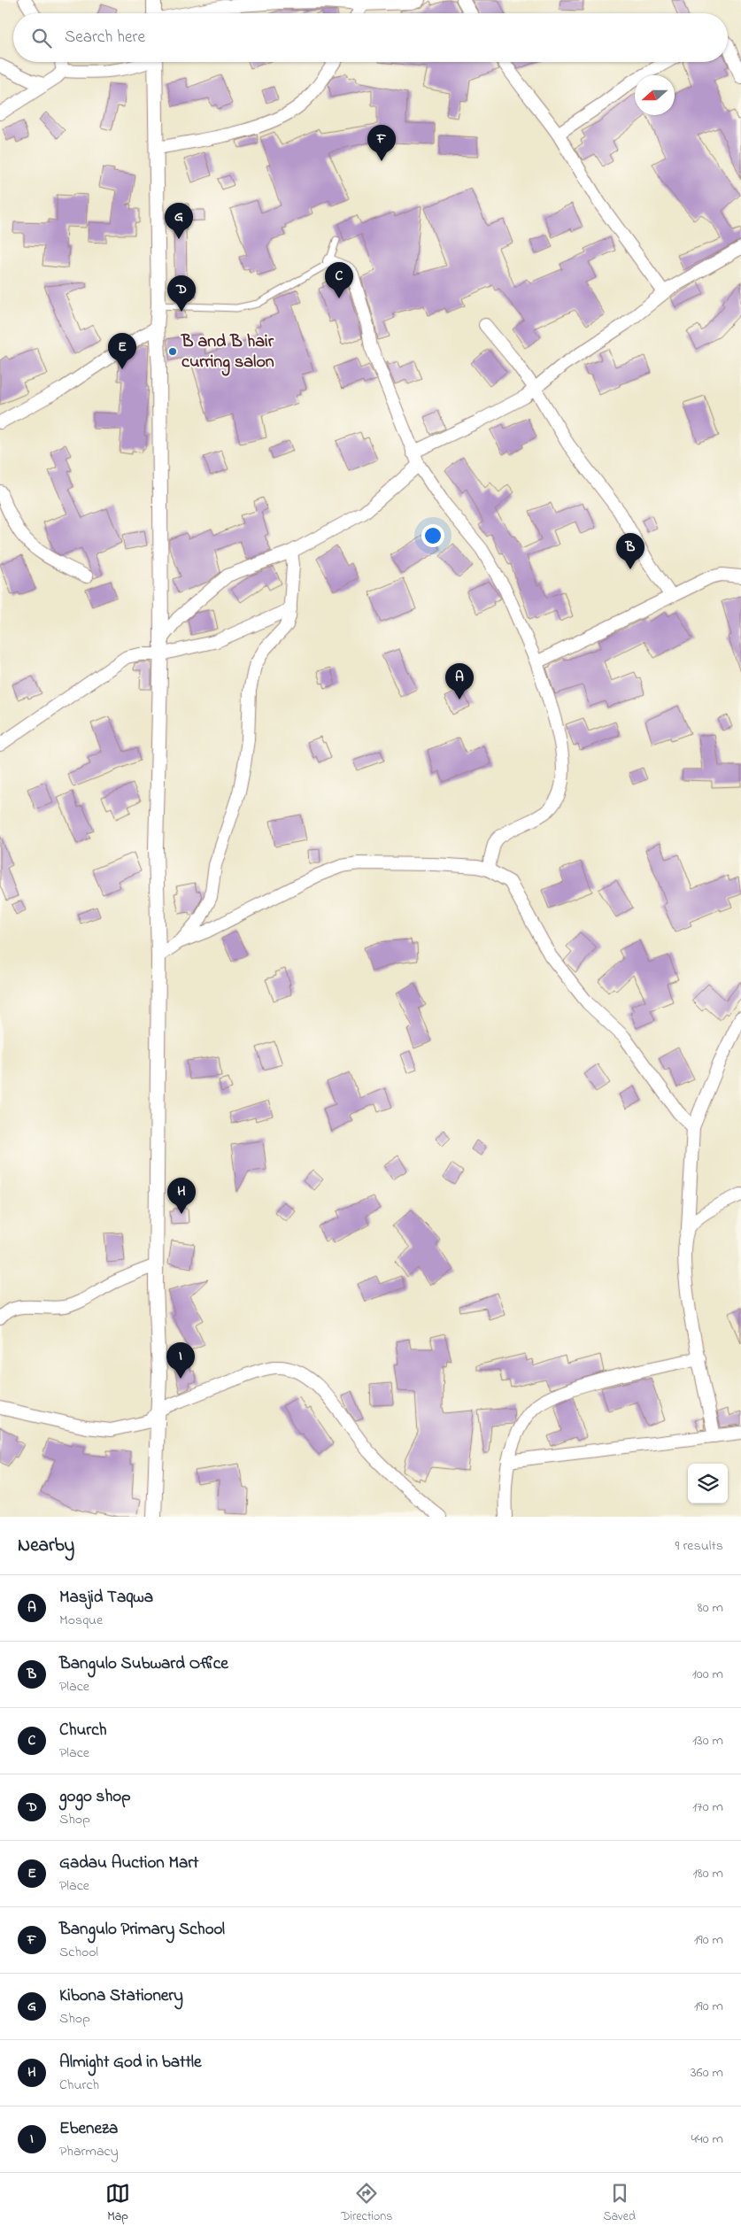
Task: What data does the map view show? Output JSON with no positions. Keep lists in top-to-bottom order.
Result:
{
  "places": ["B and B hair curring salon"],
  "north": "left",
  "page": {
    "search": "Search here",
    "pins": [
      "F",
      "G",
      "C",
      "D",
      "E",
      "B",
      "A",
      "H",
      "I"
    ],
    "heading": ["Nearby", "9 results"],
    "list": [
      {
        "mark": "A",
        "name": "Masjid Taqwa",
        "note": "Mosque",
        "value": "80 m"
      },
      {
        "mark": "B",
        "name": "Bangulo Subward Office",
        "note": "Place",
        "value": "100 m"
      },
      {
        "mark": "C",
        "name": "Church",
        "note": "Place",
        "value": "130 m"
      },
      {
        "mark": "D",
        "name": "gogo shop",
        "note": "Shop",
        "value": "170 m"
      },
      {
        "mark": "E",
        "name": "Gadau Auction Mart",
        "note": "Place",
        "value": "180 m"
      },
      {
        "mark": "F",
        "name": "Bangulo Primary School",
        "note": "School",
        "value": "190 m"
      },
      {
        "mark": "G",
        "name": "Kibona Stationery",
        "note": "Shop",
        "value": "190 m"
      },
      {
        "mark": "H",
        "name": "Almight God in battle",
        "note": "Church",
        "value": "360 m"
      },
      {
        "mark": "I",
        "name": "Ebeneza",
        "note": "Pharmacy",
        "value": "440 m"
      }
    ],
    "nav": ["Map", "Directions", "Saved"]
  }
}
